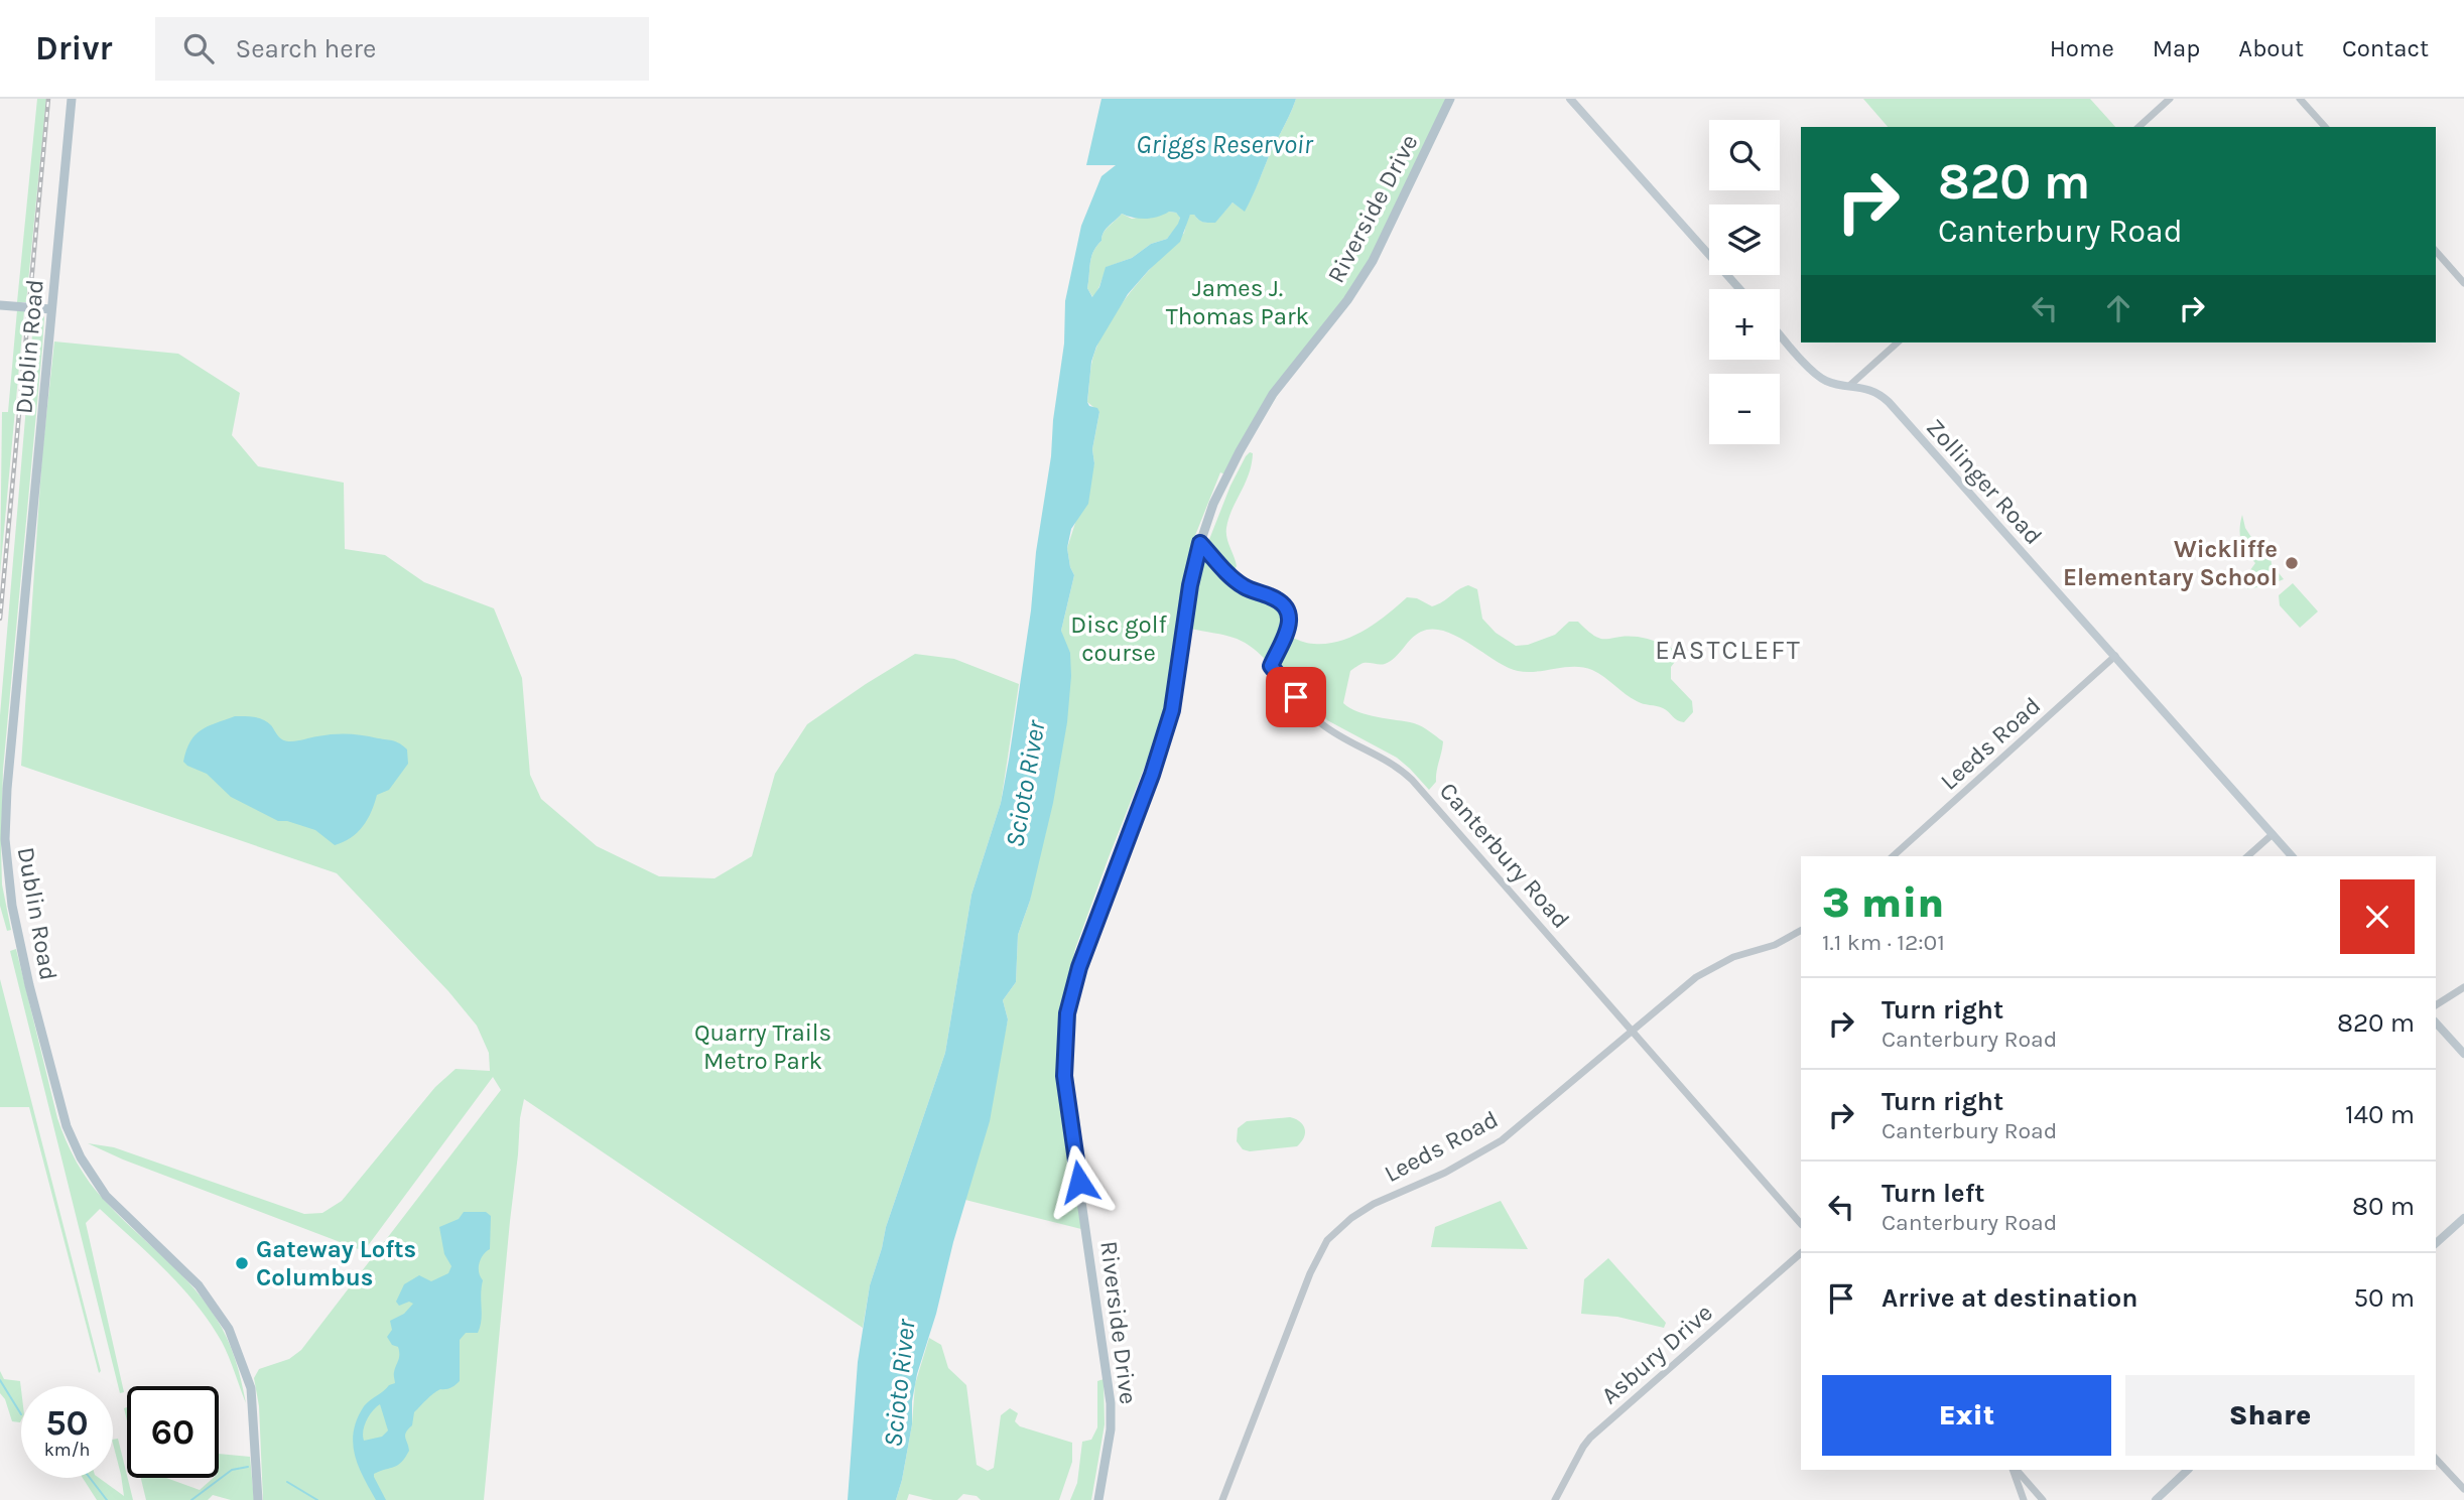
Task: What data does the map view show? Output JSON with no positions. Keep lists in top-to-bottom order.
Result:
{
  "streets": {
    "main road": ["Riverside Drive", "Dublin Road", "Zollinger Road"],
    "street": ["Leeds Road", "Canterbury Road", "Asbury Drive"]
  },
  "crossings": [
    ["Riverside Drive", "Canterbury Road"],
    ["Zollinger Road", "Leeds Road"],
    ["Leeds Road", "Canterbury Road"]
  ],
  "districts": ["EASTCLEFT"],
  "water": ["Griggs Reservoir", "Scioto River"],
  "parks": ["James J. Thomas Park", "Disc golf course", "Quarry Trails Metro Park"],
  "places": ["Wickliffe Elementary School", "Gateway Lofts Columbus"],
  "page": {
    "header": "Drivr",
    "search": "Search here",
    "nav": [
      "Home",
      "Map",
      "About",
      "Contact"
    ],
    "map_buttons": ["+", "−"],
    "turn": ["820 m", "Canterbury Road"],
    "heading": ["3 min", "1.1 km · 12:01"],
    "list": [
      {
        "name": "Turn right",
        "note": "Canterbury Road",
        "value": "820 m"
      },
      {
        "name": "Turn right",
        "note": "Canterbury Road",
        "value": "140 m"
      },
      {
        "name": "Turn left",
        "note": "Canterbury Road",
        "value": "80 m"
      },
      {
        "name": "Arrive at destination",
        "value": "50 m"
      }
    ],
    "buttons": ["Exit", "Share"],
    "speed": "50 km/h",
    "limit": "60"
  }
}
